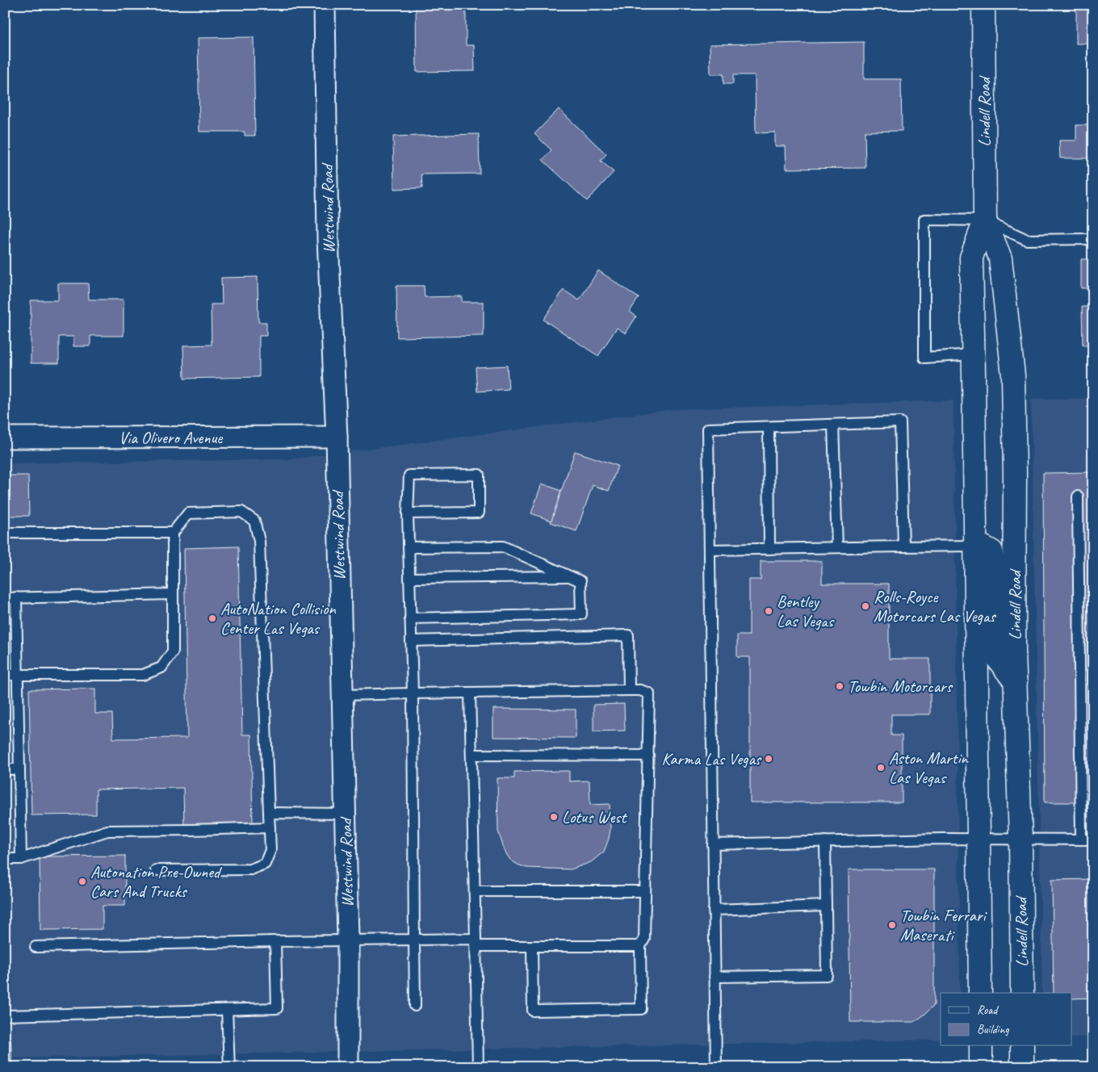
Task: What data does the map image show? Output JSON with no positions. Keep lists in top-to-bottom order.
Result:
{
  "streets": {
    "street": ["Lindell Road", "Westwind Road", "Via Olivero Avenue"]
  },
  "crossings": [
    ["Westwind Road", "Via Olivero Avenue"]
  ],
  "places": [
    "Rolls-Royce Motorcars Las Vegas",
    "Bentley Las Vegas",
    "AutoNation Collision Center Las Vegas",
    "Towbin Motorcars",
    "Karma Las Vegas",
    "Aston Martin Las Vegas",
    "Lotus West",
    "Autonation Pre-Owned Cars And Trucks",
    "Towbin Ferrari Maserati"
  ],
  "legend": ["Road", "Building"]
}
